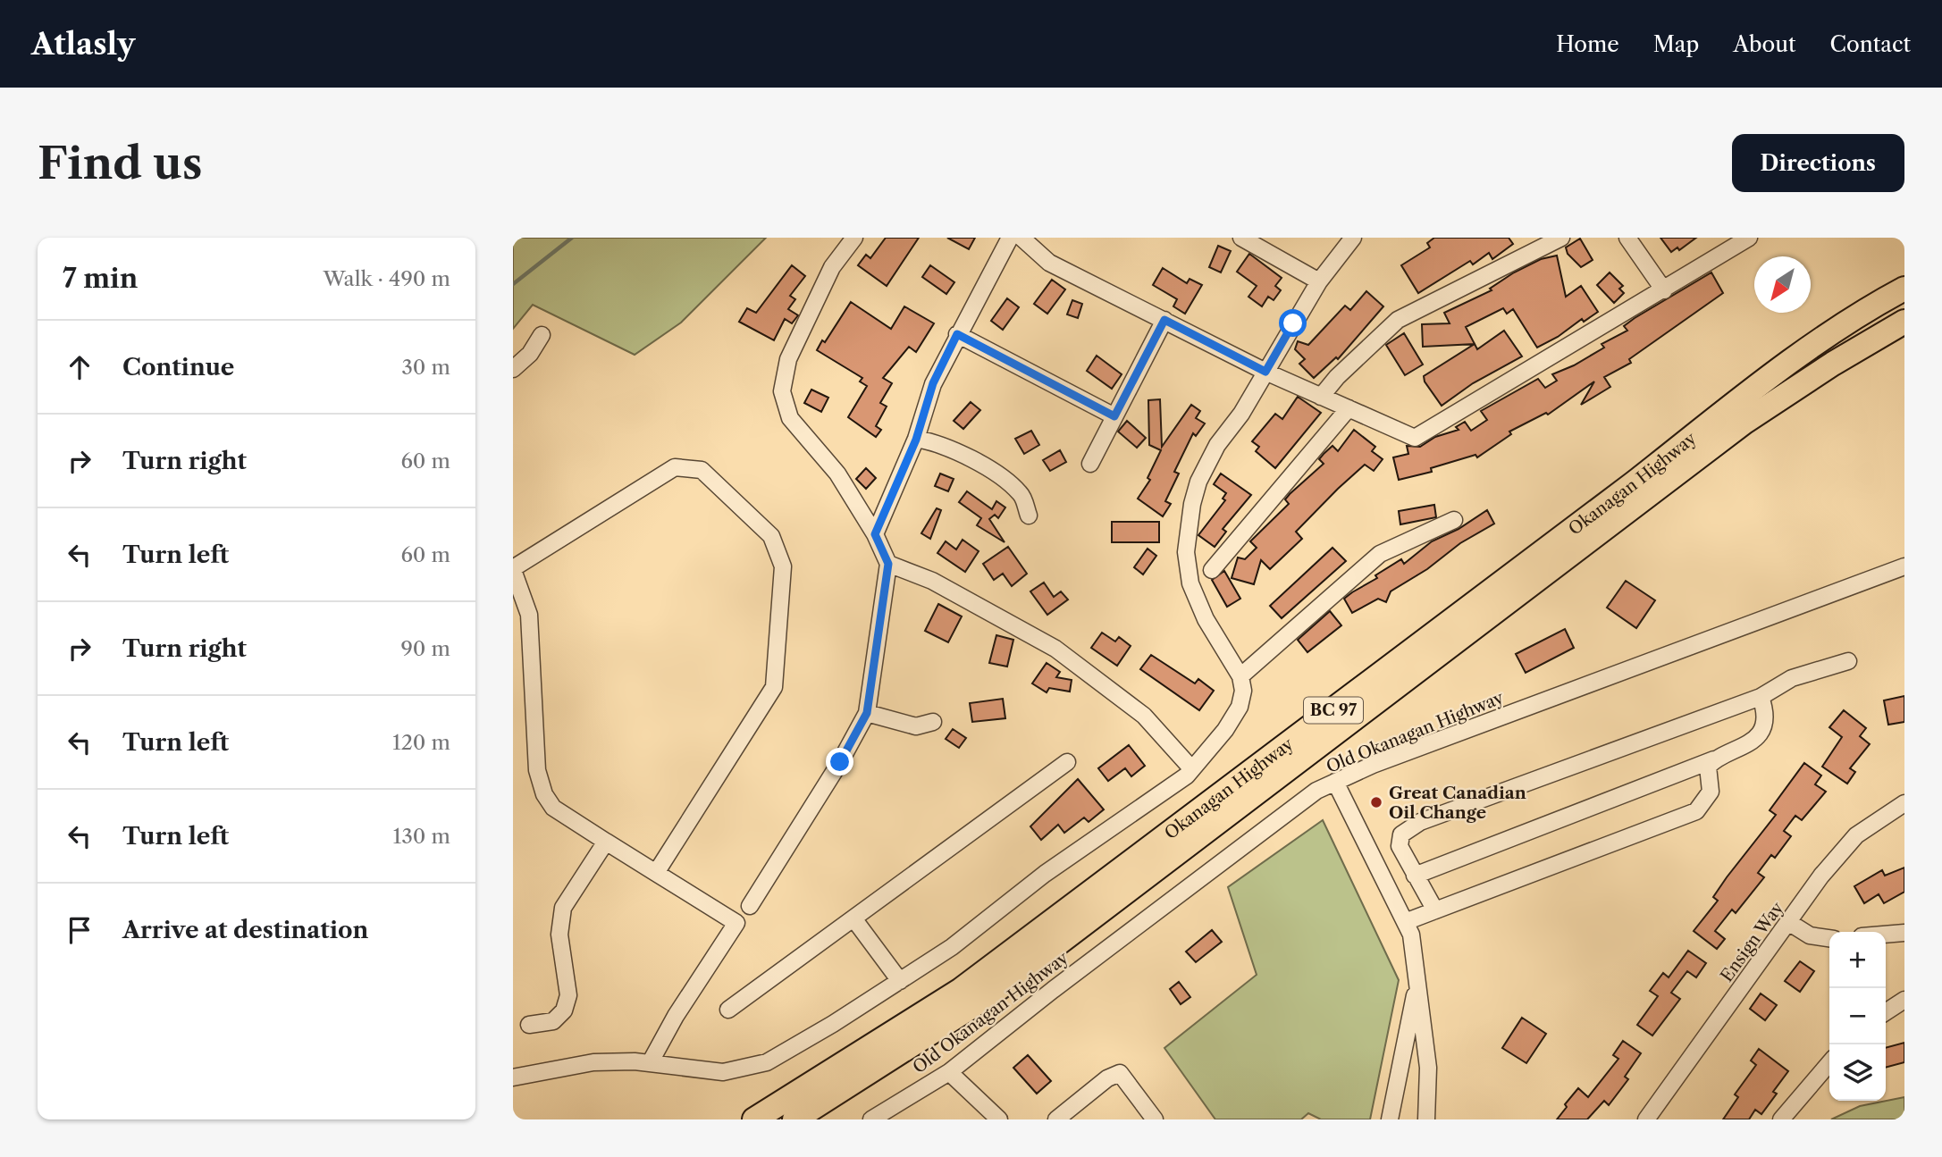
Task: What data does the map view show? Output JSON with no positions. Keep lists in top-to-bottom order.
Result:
{
  "streets": {
    "highway": ["Okanagan Highway", "BC 97"],
    "street": ["Old Okanagan Highway", "Ensign Way"]
  },
  "places": ["Great Canadian Oil Change"],
  "north": "bottom left",
  "page": {
    "header": "Atlasly",
    "nav": [
      "Home",
      "Map",
      "About",
      "Contact"
    ],
    "buttons": "Directions",
    "title": "Find us",
    "heading": ["7 min", "Walk · 490 m"],
    "list": [
      ["Continue", "30 m"],
      ["Turn right", "60 m"],
      ["Turn left", "60 m"],
      ["Turn right", "90 m"],
      ["Turn left", "120 m"],
      ["Turn left", "130 m"],
      "Arrive at destination"
    ],
    "map_buttons": ["+", "−"]
  }
}
